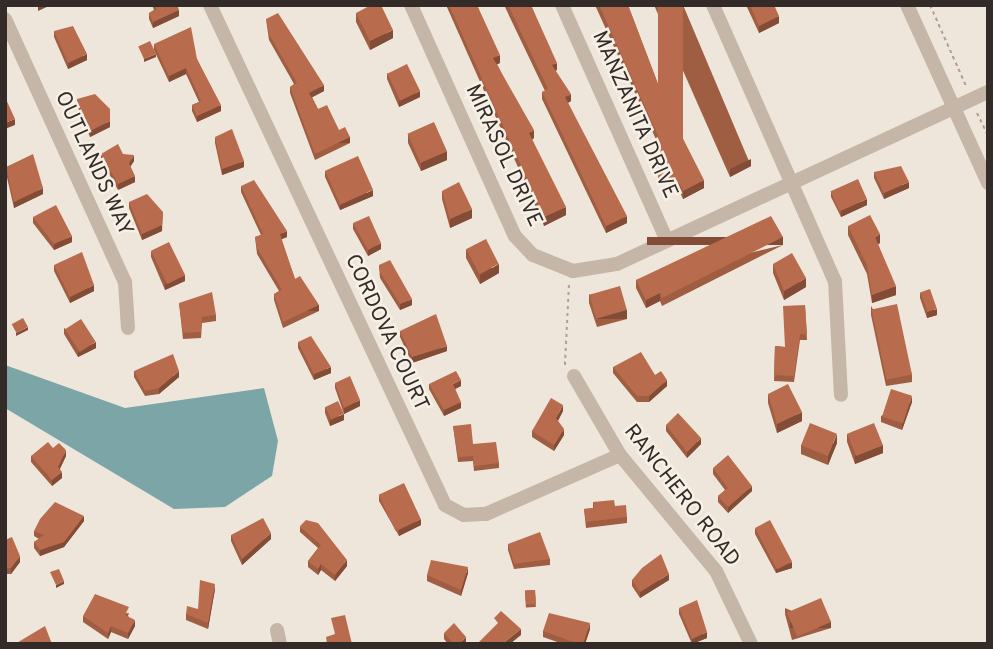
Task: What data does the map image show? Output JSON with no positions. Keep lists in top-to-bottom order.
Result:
{
  "streets": {
    "street": [
      "MANZANITA DRIVE",
      "MIRASOL DRIVE",
      "OUTLANDS WAY",
      "CORDOVA COURT",
      "RANCHERO ROAD"
    ]
  },
  "crossings": [
    ["MANZANITA DRIVE", "MIRASOL DRIVE"],
    ["CORDOVA COURT", "RANCHERO ROAD"]
  ]
}
